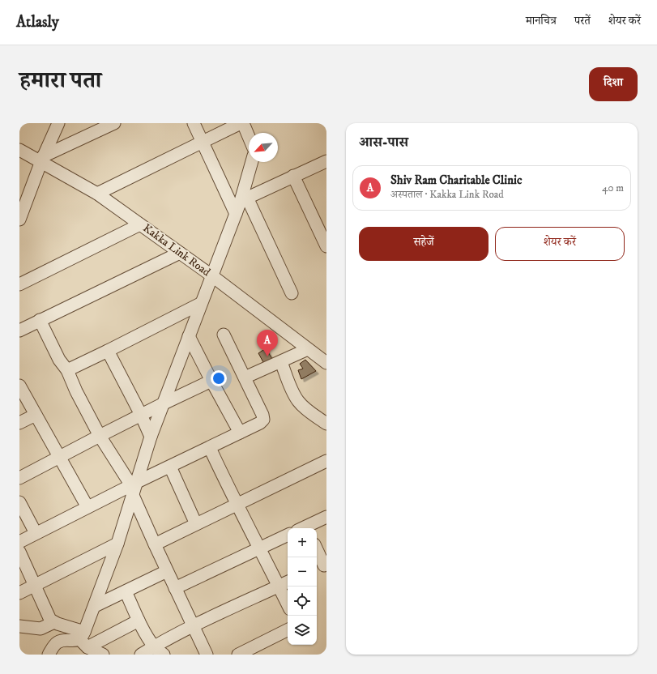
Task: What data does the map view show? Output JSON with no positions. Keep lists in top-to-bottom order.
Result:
{
  "streets": {
    "street": ["Kakka Link Road"]
  },
  "north": "bottom left",
  "page": {
    "header": "Atlasly",
    "nav": ["मानचित्र", "परतें", "शेयर करें"],
    "title": "हमारा पता",
    "buttons": [
      "दिशा",
      ["सहेजें", "शेयर करें"]
    ],
    "heading": "आस-पास",
    "list": [
      {
        "mark": "A",
        "name": "Shiv Ram Charitable Clinic",
        "note": "अस्पताल · Kakka Link Road",
        "value": "40 m"
      }
    ],
    "pins": "A",
    "map_buttons": ["+", "−"]
  }
}
